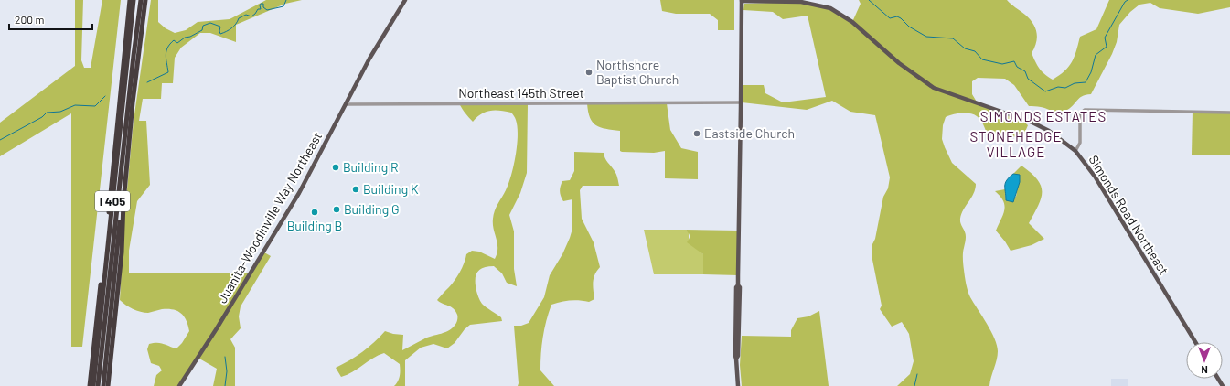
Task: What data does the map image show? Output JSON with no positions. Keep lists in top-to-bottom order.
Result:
{
  "streets": {
    "highway": ["I 405"],
    "main road": ["Simonds Road Northeast", "Juanita-Woodinville Way Northeast"],
    "street": ["Northeast 145th Street"]
  },
  "crossings": [
    ["Northeast 145th Street", "Juanita-Woodinville Way Northeast"]
  ],
  "districts": ["SIMONDS ESTATES", "STONEHEDGE VILLAGE"],
  "places": [
    "Northshore Baptist Church",
    "Eastside Church",
    "Building R",
    "Building K",
    "Building G",
    "Building B"
  ],
  "scale_bar": "200 m",
  "north": "bottom"
}
